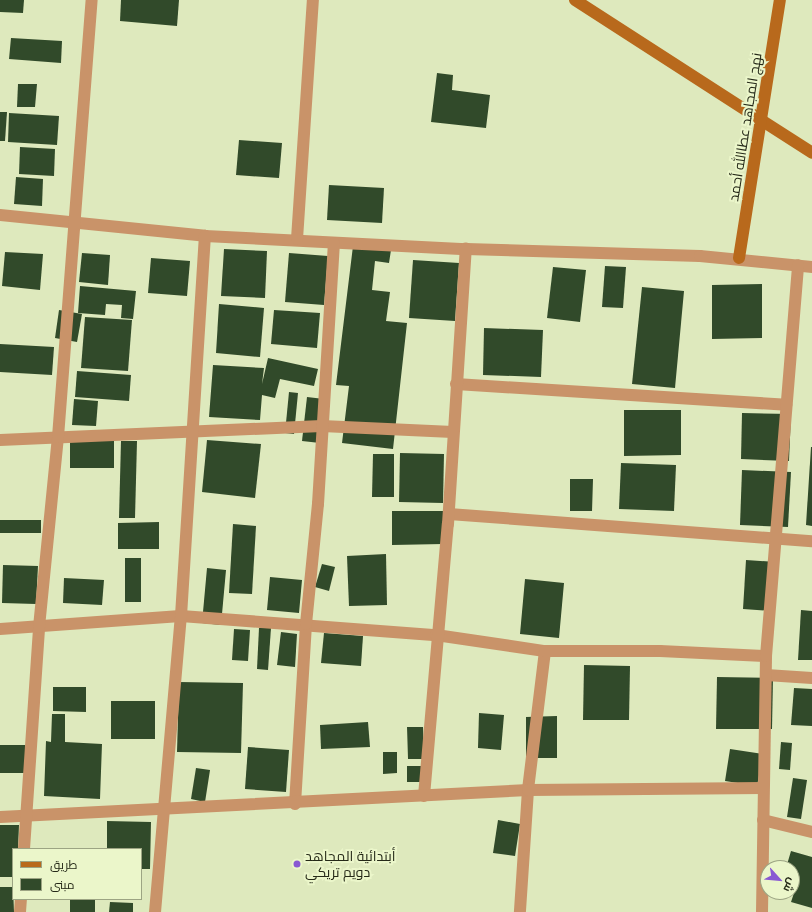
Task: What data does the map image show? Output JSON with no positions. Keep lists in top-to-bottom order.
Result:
{
  "streets": {
    "street": ["نهج المجاهد عطاالله أحمد"]
  },
  "places": ["أبتدائية المجاهد دويم تريكي"],
  "legend": ["طريق", "مبنى"],
  "north": "bottom right"
}
